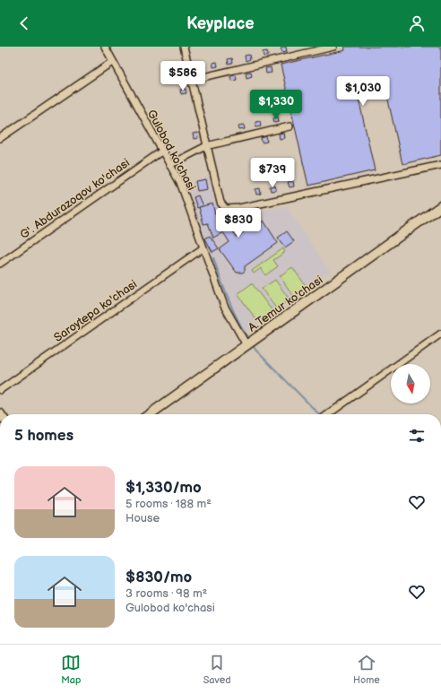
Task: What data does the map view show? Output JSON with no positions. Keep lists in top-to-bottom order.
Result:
{
  "streets": {
    "main road": ["A.Temur ko'chasi"],
    "street": ["Gulobod ko'chasi", "G'. Abdurazoqov ko'chasi", "Saroytepa ko'chasi"]
  },
  "crossings": [
    ["Gulobod ko'chasi", "G'. Abdurazoqov ko'chasi"],
    ["Gulobod ko'chasi", "A.Temur ko'chasi"],
    ["Gulobod ko'chasi", "Saroytepa ko'chasi"]
  ],
  "north": "bottom",
  "page": {
    "header": "Keyplace",
    "price": [
      "$586",
      "$1,030",
      "$1,330",
      "$739",
      "$830"
    ],
    "heading": "5 homes",
    "list": [
      {
        "name": "$1,330/mo",
        "note": "5 rooms · 188 m² · House"
      },
      {
        "name": "$830/mo",
        "note": "3 rooms · 98 m² · Gulobod ko'chasi"
      }
    ],
    "tabs": ["Map", "Saved", "Home"]
  }
}
